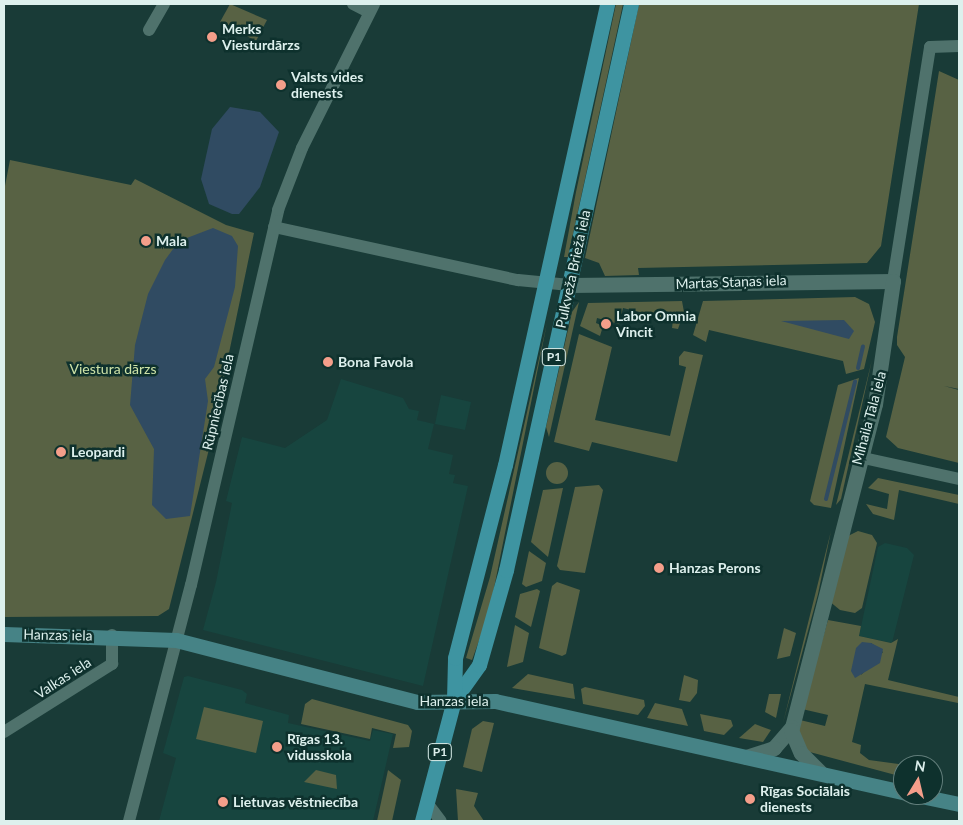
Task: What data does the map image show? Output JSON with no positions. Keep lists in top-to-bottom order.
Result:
{
  "streets": {
    "main road": ["Pulkveža Brieža iela", "P1", "Hanzas iela"],
    "street": [
      "Martas Staņas iela",
      "Rūpniecības iela",
      "Mihaila Tāla iela",
      "Valkas iela"
    ]
  },
  "crossings": [
    ["Pulkveža Brieža iela", "Martas Staņas iela"],
    ["Pulkveža Brieža iela", "Hanzas iela"],
    ["Martas Staņas iela", "Mihaila Tāla iela"],
    ["Rūpniecības iela", "Hanzas iela"],
    ["Mihaila Tāla iela", "Hanzas iela"],
    ["Hanzas iela", "Valkas iela"]
  ],
  "parks": ["Viestura dārzs"],
  "places": [
    "Merks Viesturdārzs",
    "Valsts vides dienests",
    "Mala",
    "Labor Omnia Vincit",
    "Bona Favola",
    "Leopardi",
    "Hanzas Perons",
    "Rīgas 13. vidusskola",
    "Rīgas Sociālais dienests",
    "Lietuvas vēstniecība"
  ],
  "north": "top"
}
